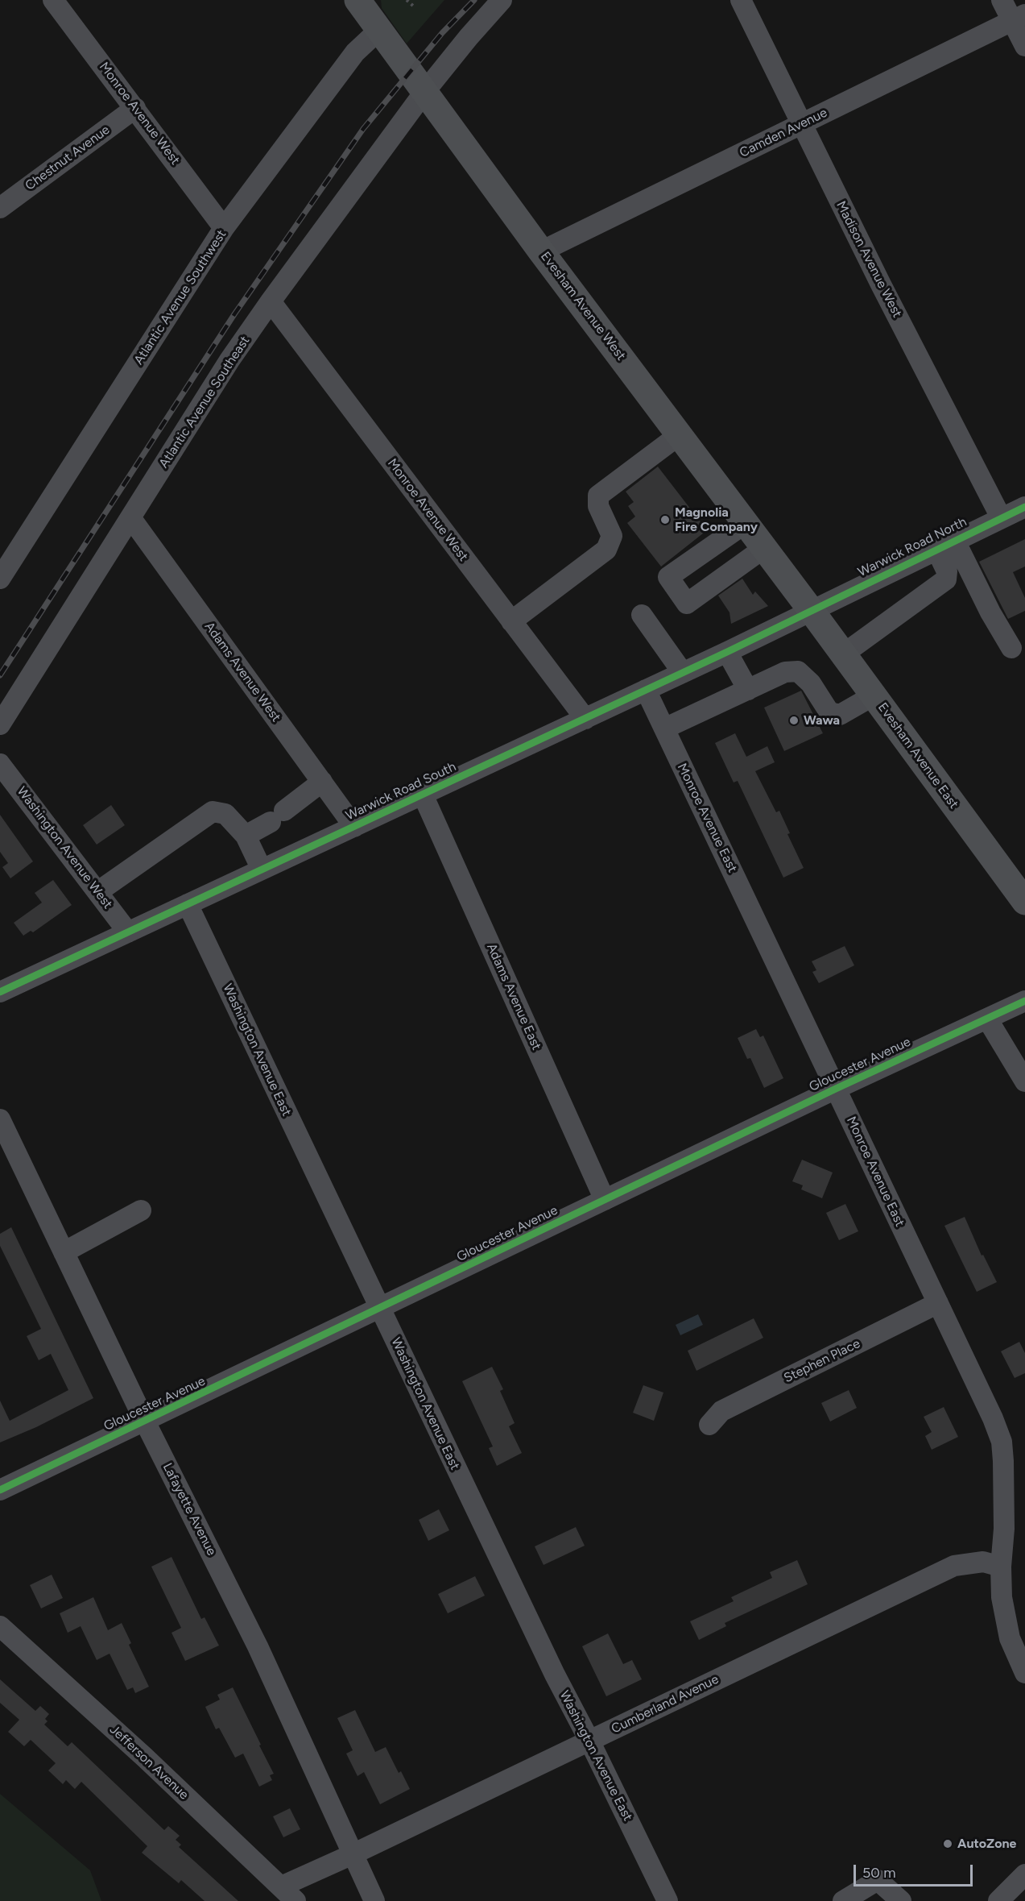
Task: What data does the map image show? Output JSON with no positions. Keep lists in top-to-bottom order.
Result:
{
  "streets": {
    "main road": ["Evesham Avenue West", "Evesham Avenue East"],
    "street": [
      "Monroe Avenue West",
      "Camden Avenue",
      "Chestnut Avenue",
      "Madison Avenue West",
      "Atlantic Avenue Southwest",
      "Atlantic Avenue Southeast",
      "Warwick Road North",
      "Adams Avenue West",
      "Warwick Road South",
      "Monroe Avenue East",
      "Washington Avenue West",
      "Adams Avenue East",
      "Washington Avenue East",
      "Gloucester Avenue",
      "Stephen Place",
      "Lafayette Avenue",
      "Cumberland Avenue",
      "Jefferson Avenue"
    ]
  },
  "crossings": [
    ["Monroe Avenue West", "Chestnut Avenue"],
    ["Monroe Avenue West", "Atlantic Avenue Southwest"],
    ["Monroe Avenue West", "Atlantic Avenue Southeast"],
    ["Monroe Avenue West", "Warwick Road South"],
    ["Camden Avenue", "Madison Avenue West"],
    ["Camden Avenue", "Evesham Avenue West"],
    ["Madison Avenue West", "Warwick Road North"],
    ["Atlantic Avenue Southwest", "Evesham Avenue West"],
    ["Evesham Avenue West", "Atlantic Avenue Southeast"],
    ["Evesham Avenue West", "Warwick Road North"],
    ["Evesham Avenue West", "Evesham Avenue East"],
    ["Evesham Avenue West", "Warwick Road South"],
    ["Atlantic Avenue Southeast", "Adams Avenue West"],
    ["Warwick Road North", "Evesham Avenue East"],
    ["Warwick Road North", "Warwick Road South"],
    ["Adams Avenue West", "Warwick Road South"],
    ["Evesham Avenue East", "Warwick Road South"],
    ["Warwick Road South", "Monroe Avenue East"],
    ["Warwick Road South", "Washington Avenue West"],
    ["Warwick Road South", "Adams Avenue East"],
    ["Warwick Road South", "Washington Avenue East"],
    ["Monroe Avenue East", "Gloucester Avenue"],
    ["Monroe Avenue East", "Stephen Place"],
    ["Monroe Avenue East", "Cumberland Avenue"],
    ["Adams Avenue East", "Gloucester Avenue"],
    ["Washington Avenue East", "Gloucester Avenue"],
    ["Washington Avenue East", "Cumberland Avenue"],
    ["Gloucester Avenue", "Lafayette Avenue"],
    ["Lafayette Avenue", "Cumberland Avenue"],
    ["Cumberland Avenue", "Jefferson Avenue"]
  ],
  "places": ["Magnolia Fire Company", "Wawa", "AutoZone"],
  "scale_bar": "50 m"
}
